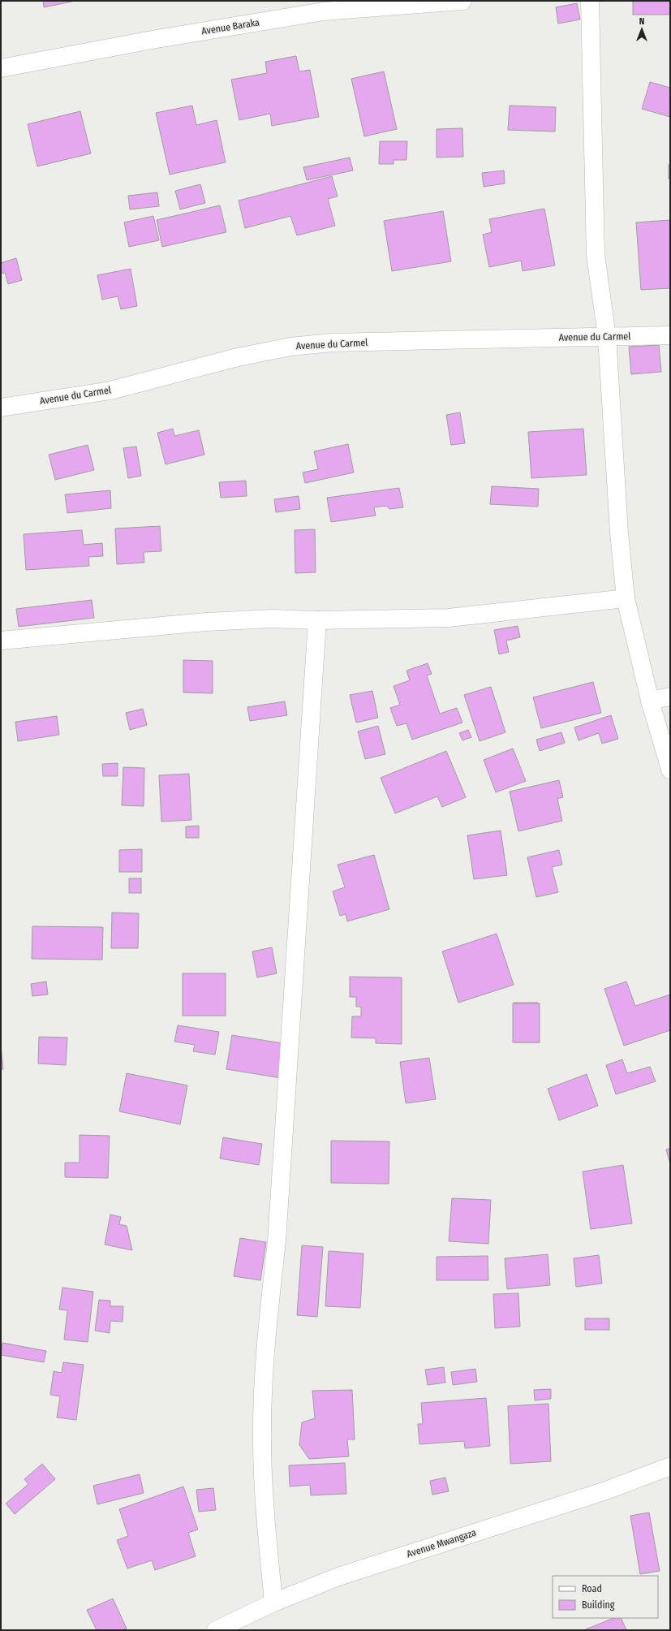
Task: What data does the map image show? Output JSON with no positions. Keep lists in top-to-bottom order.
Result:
{
  "streets": {
    "street": ["Avenue Baraka", "Avenue du Carmel", "Avenue Mwangaza"]
  },
  "legend": ["Road", "Building"],
  "north": "top"
}
